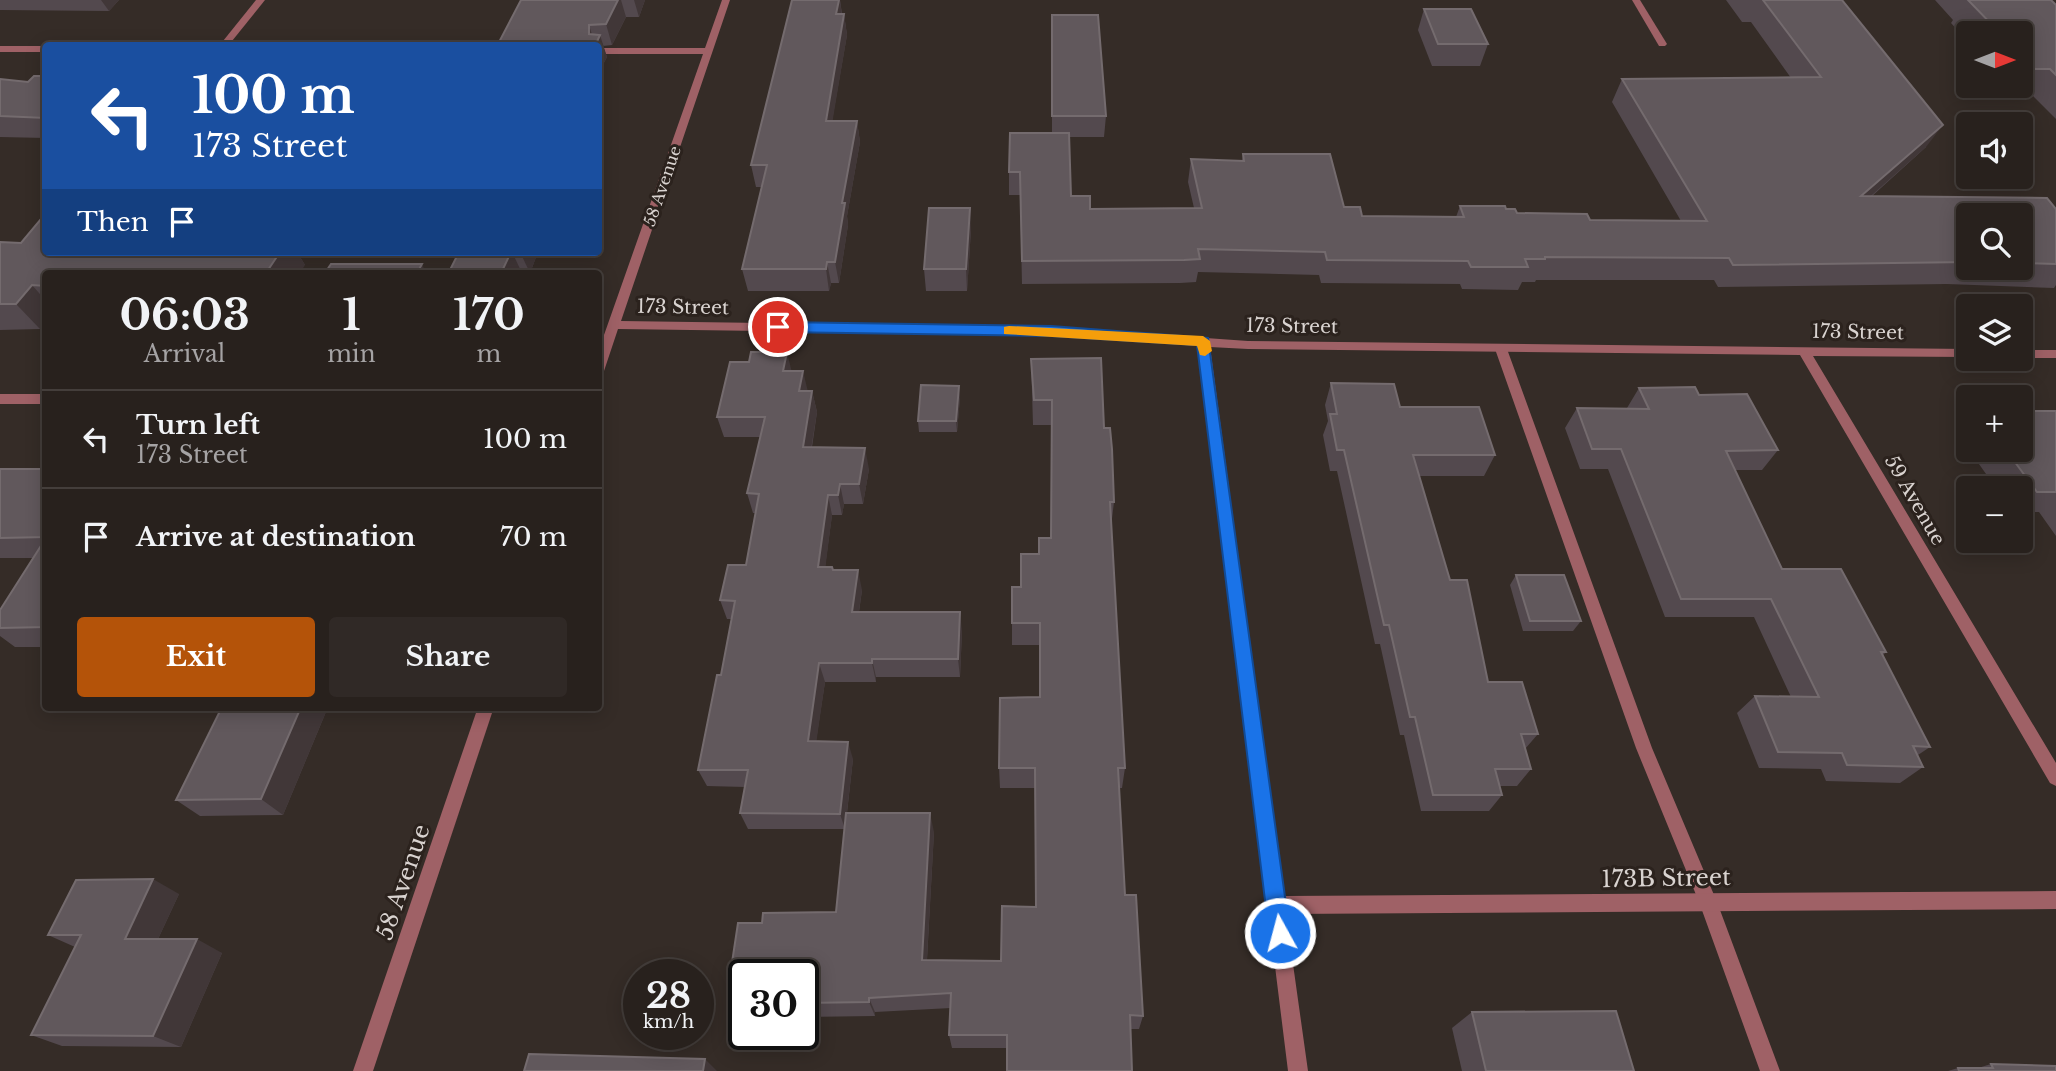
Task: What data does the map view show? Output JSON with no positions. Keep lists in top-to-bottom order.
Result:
{
  "streets": {
    "street": [
      "58 Avenue",
      "173 Street",
      "59 Avenue",
      "173B Street"
    ]
  },
  "crossings": [
    ["58 Avenue", "173 Street"],
    ["173 Street", "59 Avenue"]
  ],
  "north": "right",
  "page": {
    "map_buttons": ["+", "−"],
    "turn": ["100 m", "173 Street"],
    "then": "Then",
    "eta": [
      "06:03",
      "Arrival",
      "1",
      "min",
      "170",
      "m"
    ],
    "list": [
      {
        "name": "Turn left",
        "note": "173 Street",
        "value": "100 m"
      },
      {
        "name": "Arrive at destination",
        "value": "70 m"
      }
    ],
    "buttons": ["Exit", "Share"],
    "speed": "28 km/h",
    "limit": "30"
  }
}
